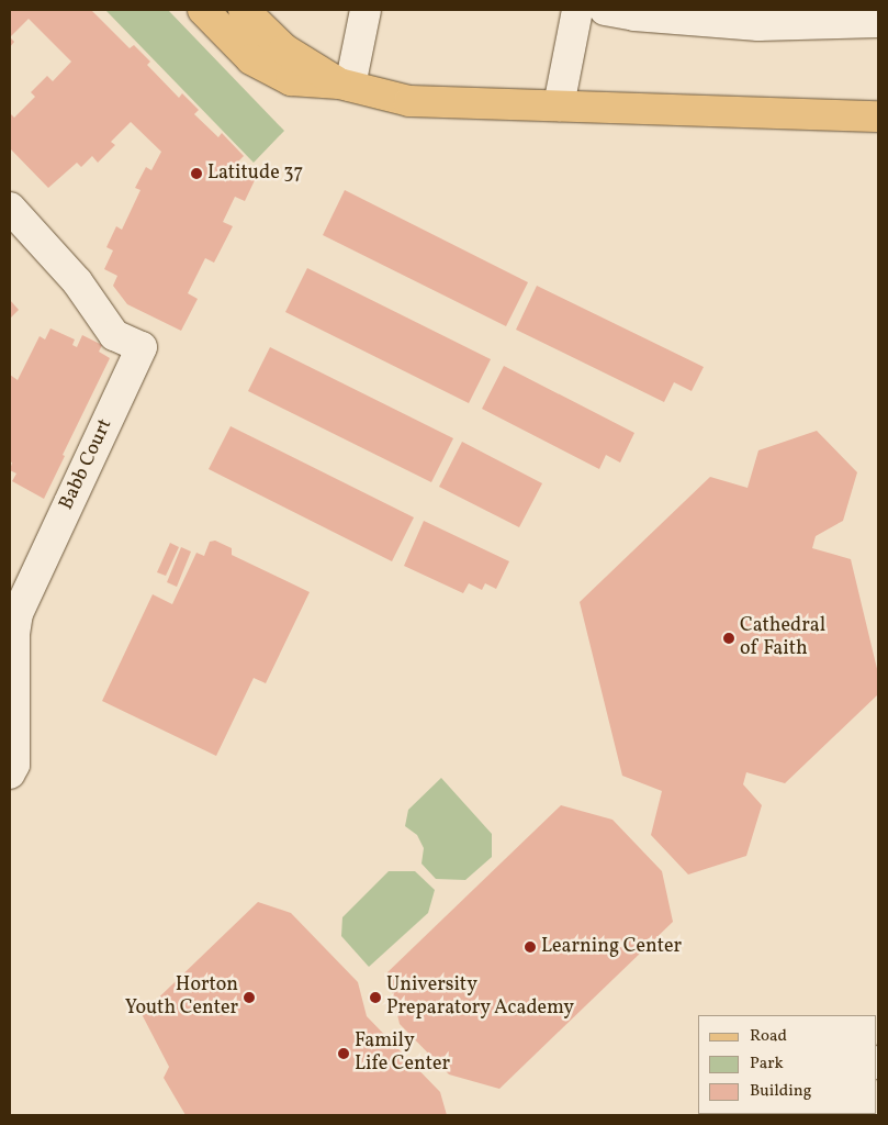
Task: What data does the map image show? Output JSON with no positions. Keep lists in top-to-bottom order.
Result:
{
  "streets": {
    "street": ["Babb Court"]
  },
  "places": [
    "Latitude 37",
    "Cathedral of Faith",
    "Learning Center",
    "Horton Youth Center",
    "University Preparatory Academy",
    "Family Life Center"
  ],
  "legend": ["Road", "Park", "Building"]
}
